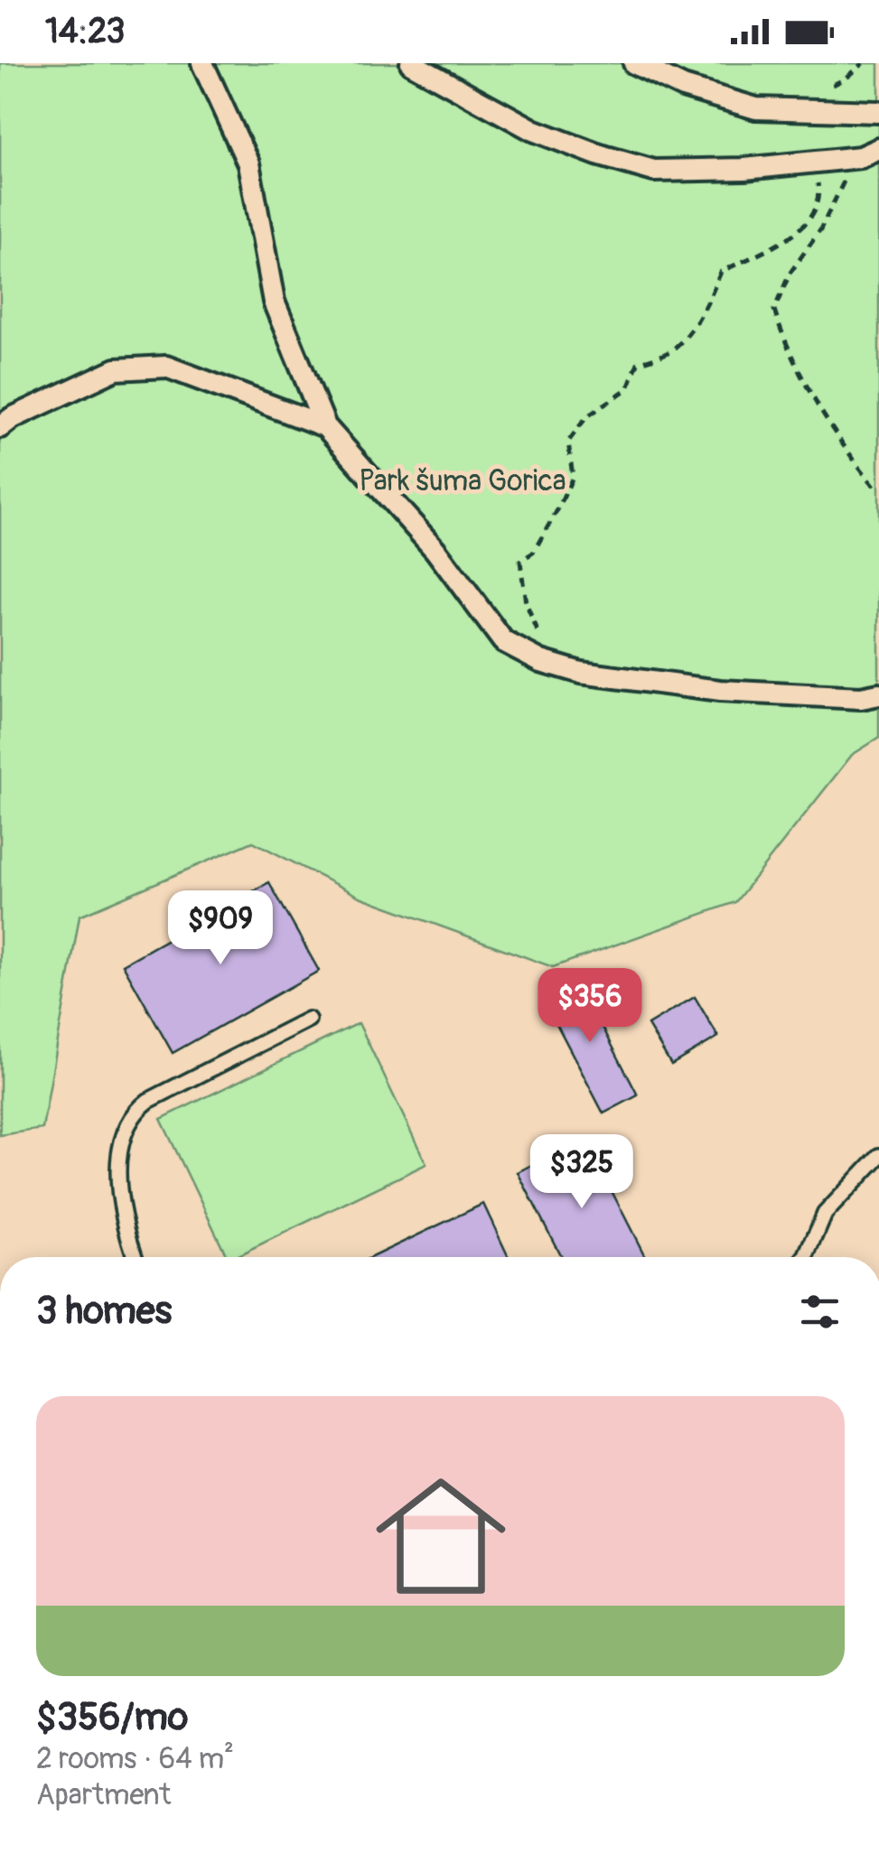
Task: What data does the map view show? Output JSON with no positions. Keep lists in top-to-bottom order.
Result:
{
  "parks": ["Park šuma Gorica"],
  "page": {
    "status": "14:23",
    "price": ["$909", "$356", "$325"],
    "heading": "3 homes",
    "list": [
      {
        "name": "$356/mo",
        "note": "2 rooms · 64 m² · Apartment"
      }
    ]
  }
}
